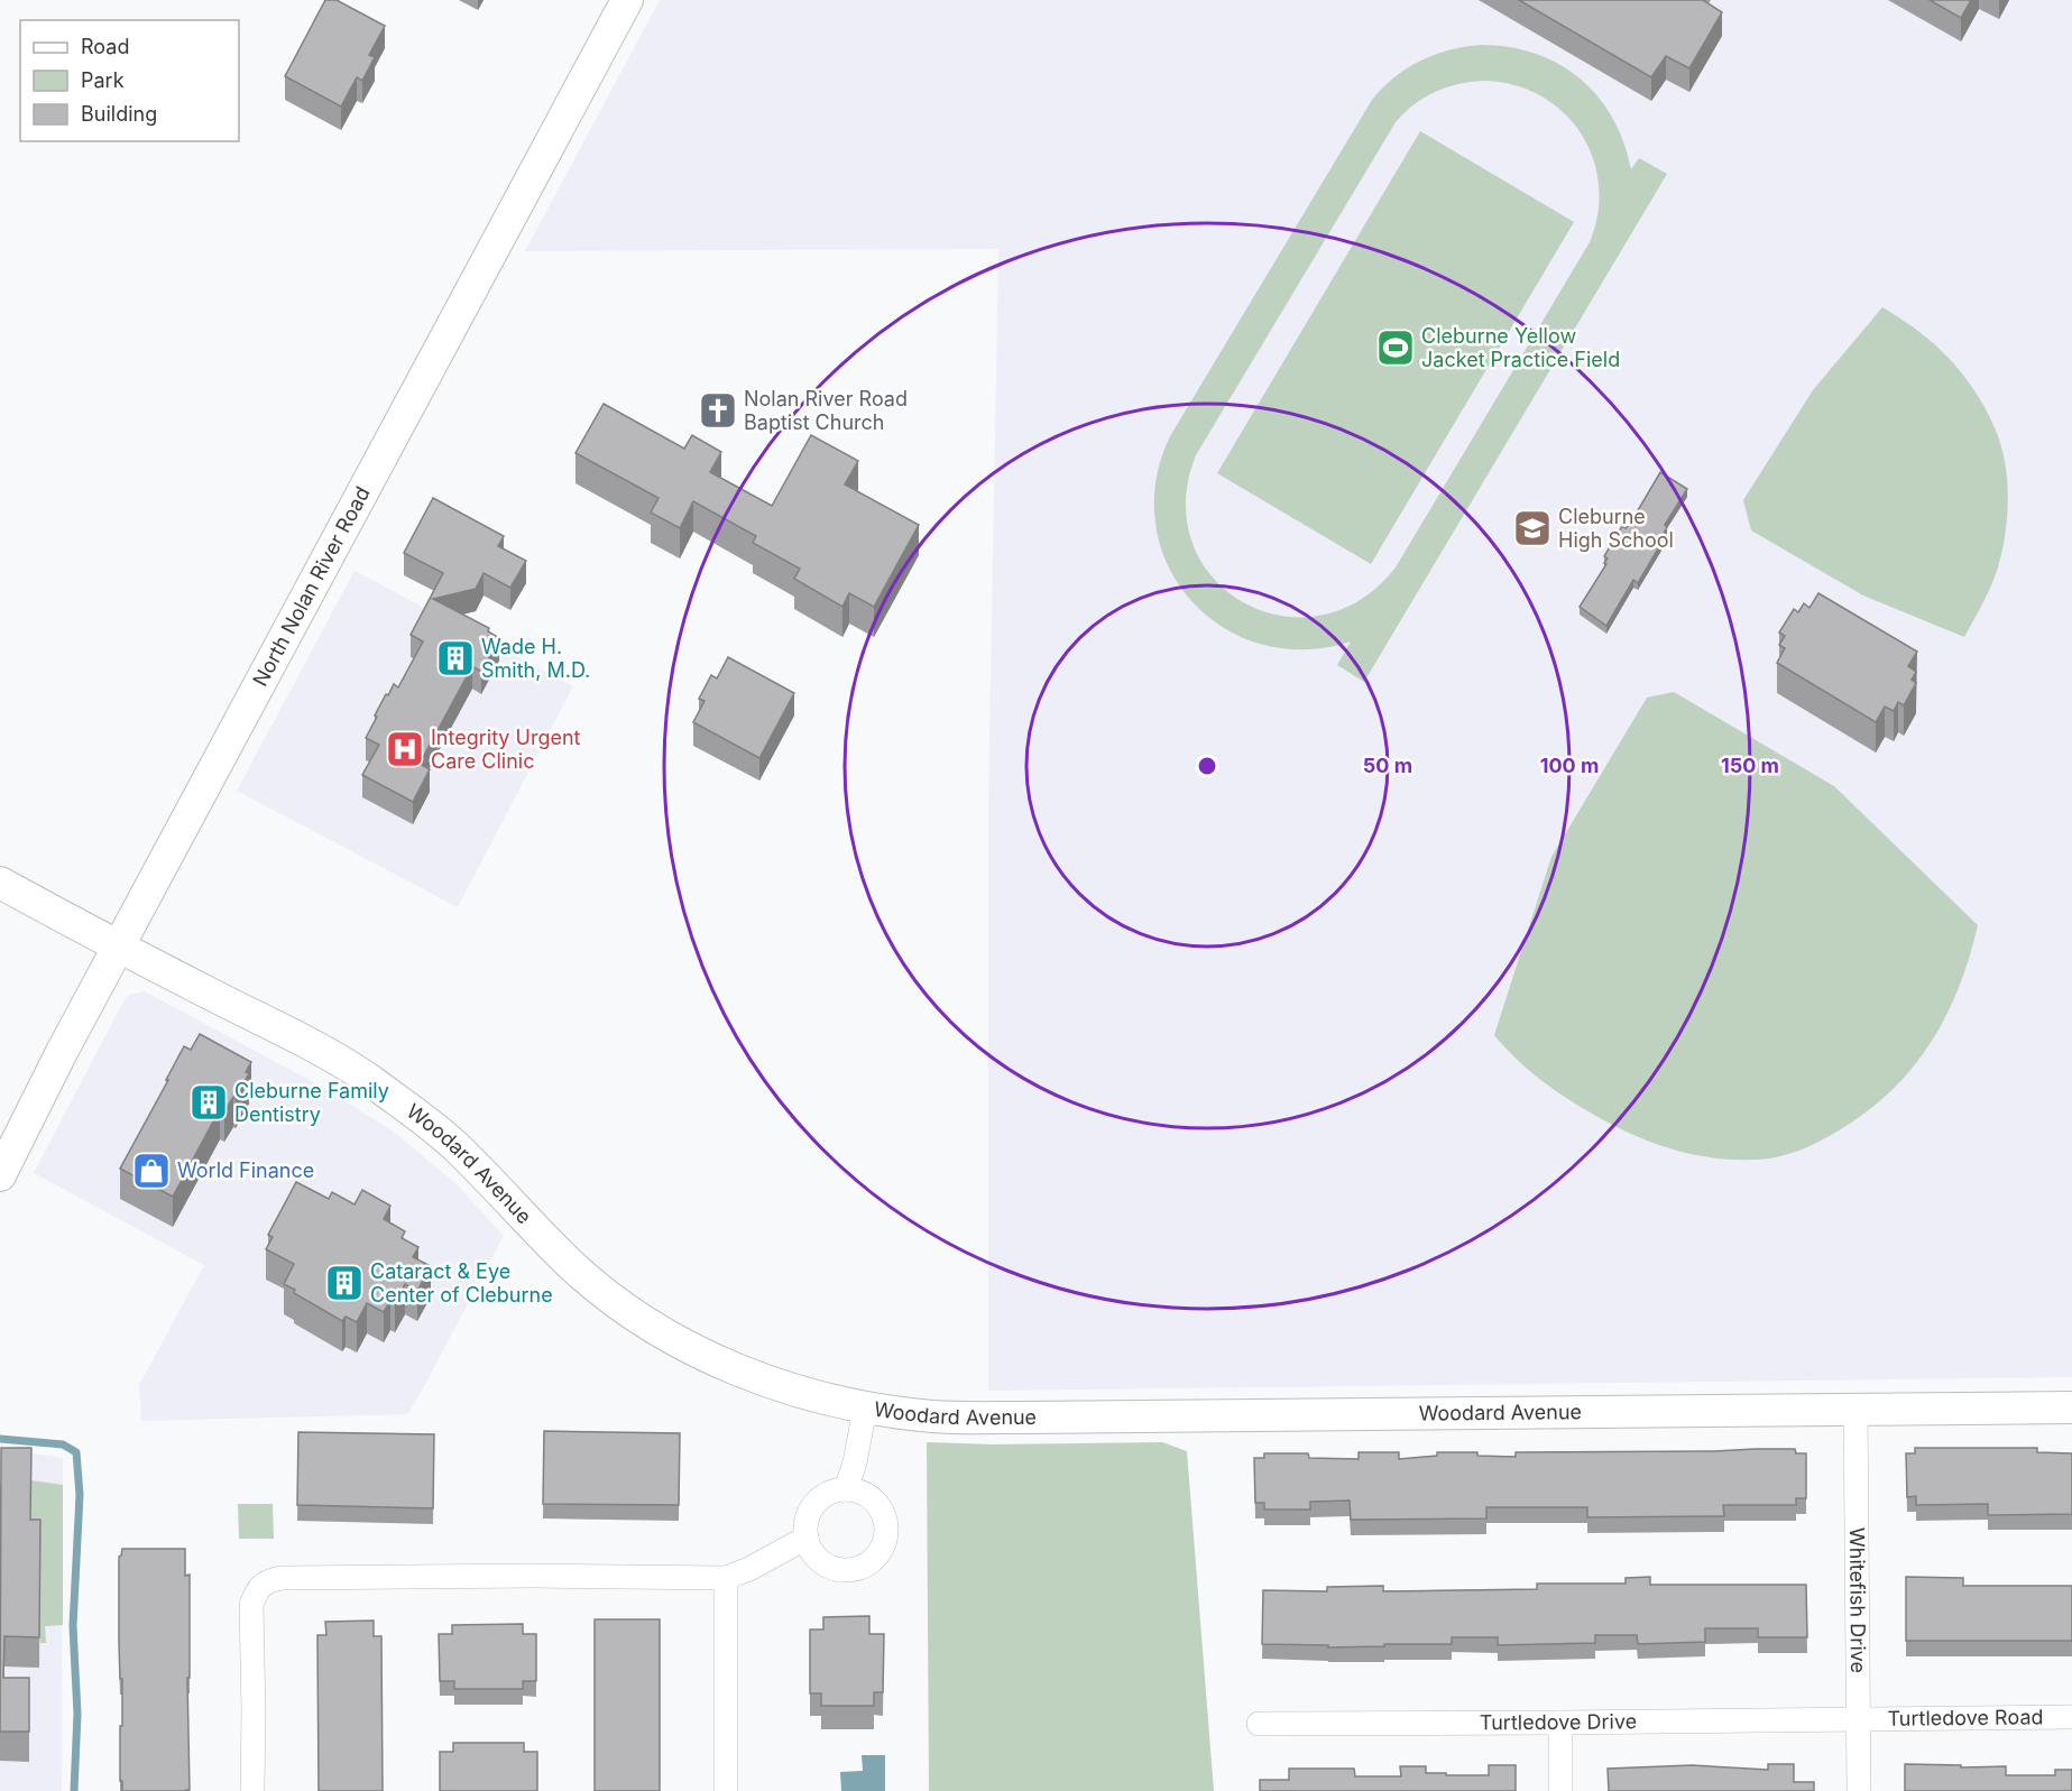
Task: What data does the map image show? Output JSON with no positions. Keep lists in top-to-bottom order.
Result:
{
  "streets": {
    "street": [
      "North Nolan River Road",
      "Woodard Avenue",
      "Whitefish Drive",
      "Turtledove Road",
      "Turtledove Drive"
    ]
  },
  "crossings": [
    ["North Nolan River Road", "Woodard Avenue"],
    ["Woodard Avenue", "Whitefish Drive"],
    ["Whitefish Drive", "Turtledove Road"],
    ["Whitefish Drive", "Turtledove Drive"],
    ["Turtledove Road", "Turtledove Drive"]
  ],
  "places": {
    "sports": ["Cleburne Yellow Jacket Practice Field"],
    "church": ["Nolan River Road Baptist Church"],
    "school or university": ["Cleburne High School"],
    "building": ["Wade H. Smith, M.D.", "Cleburne Family Dentistry", "Cataract & Eye Center of Cleburne"],
    "hospital": ["Integrity Urgent Care Clinic"],
    "shop": ["World Finance"]
  },
  "legend": ["Road", "Park", "Building"],
  "rings": ["50 m", "100 m", "150 m"]
}
